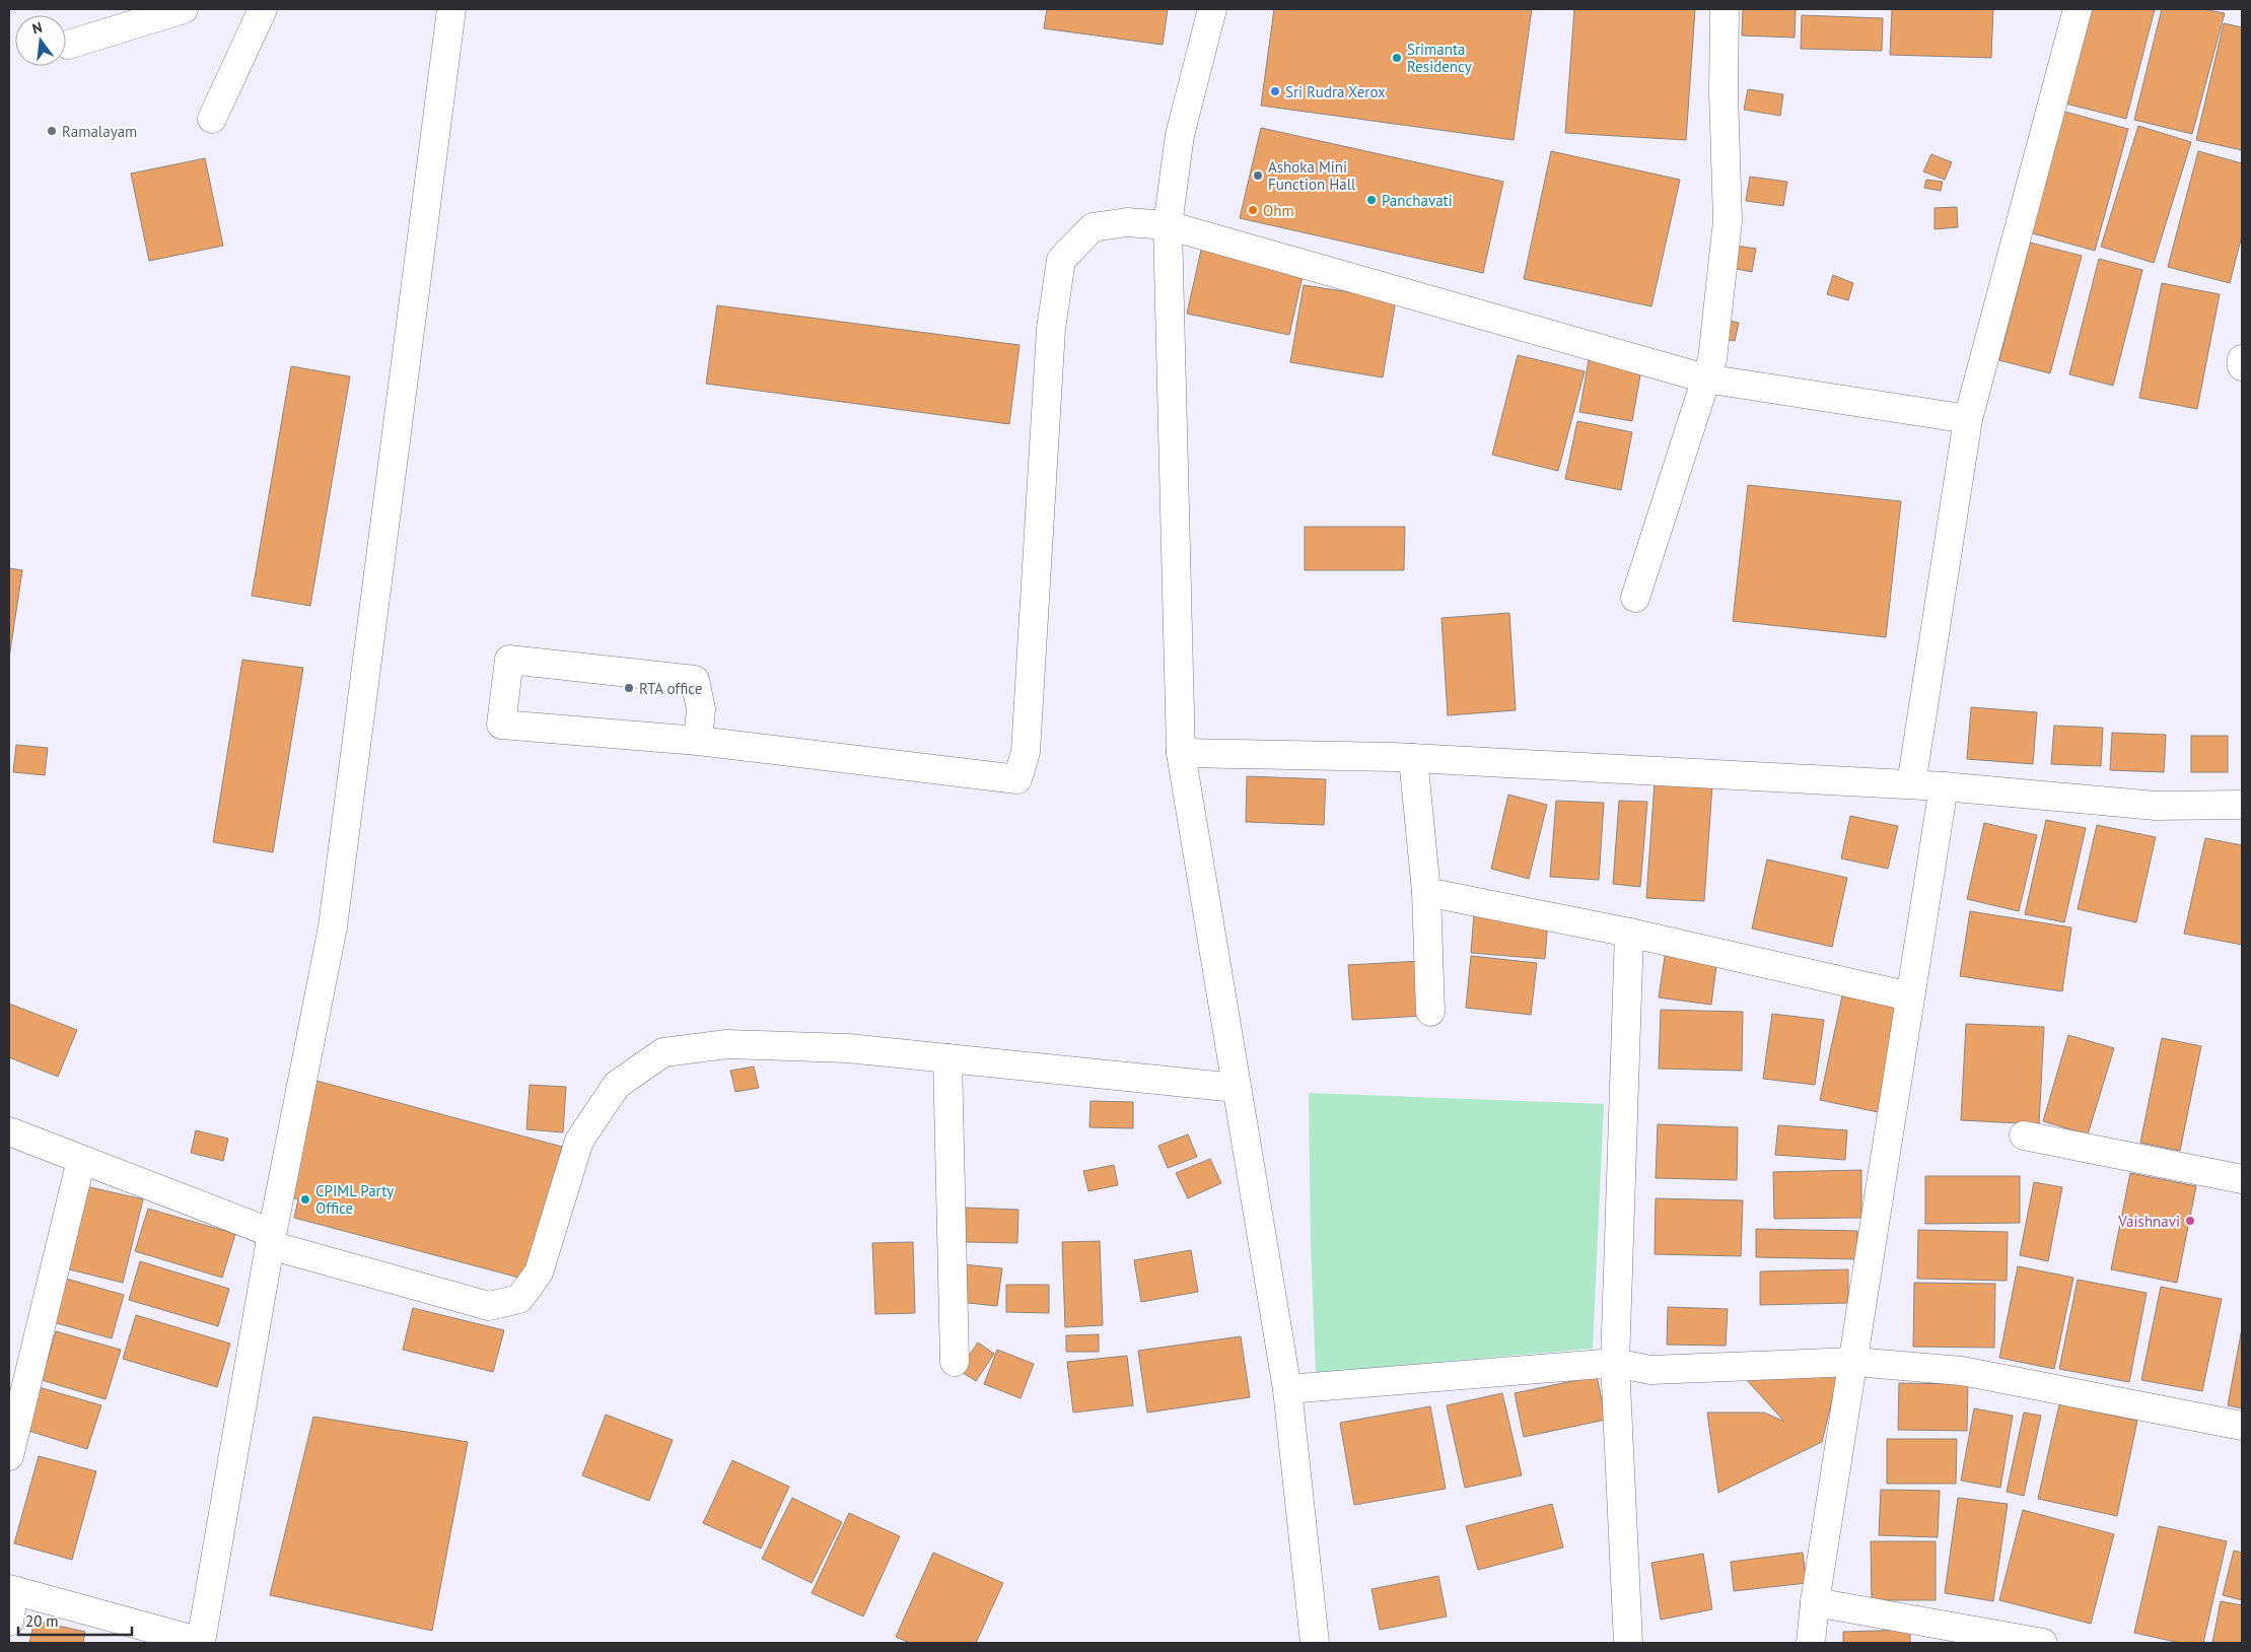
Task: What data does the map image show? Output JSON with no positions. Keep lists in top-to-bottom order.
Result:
{
  "places": [
    "Srimanta Residency",
    "Sri Rudra Xerox",
    "Ramalayam",
    "Ashoka Mini Function Hall",
    "Panchavati",
    "Ohm",
    "RTA office",
    "CPIML Party Office",
    "Vaishnavi"
  ],
  "scale_bar": "20 m",
  "north": "top"
}
